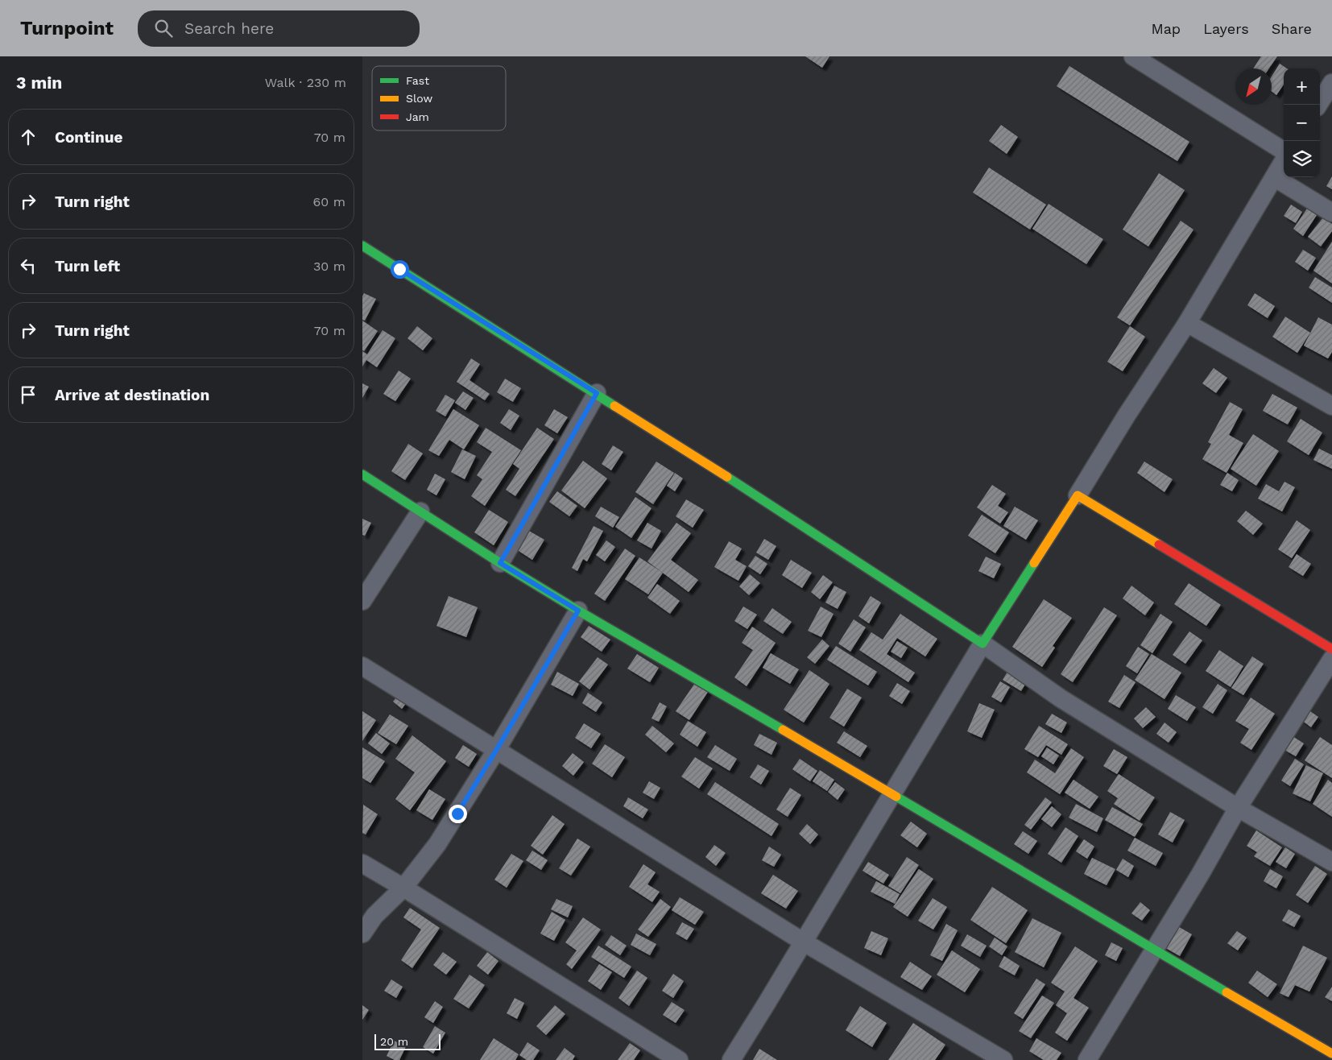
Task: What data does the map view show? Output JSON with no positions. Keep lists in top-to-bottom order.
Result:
{
  "legend": ["Fast", "Slow", "Jam"],
  "scale_bar": "20 m",
  "north": "bottom left",
  "page": {
    "header": "Turnpoint",
    "search": "Search here",
    "nav": ["Map", "Layers", "Share"],
    "heading": ["3 min", "Walk · 230 m"],
    "map_buttons": ["+", "−"],
    "list": [
      ["Continue", "70 m"],
      ["Turn right", "60 m"],
      ["Turn left", "30 m"],
      ["Turn right", "70 m"],
      "Arrive at destination"
    ],
    "scale": "20 m"
  }
}
